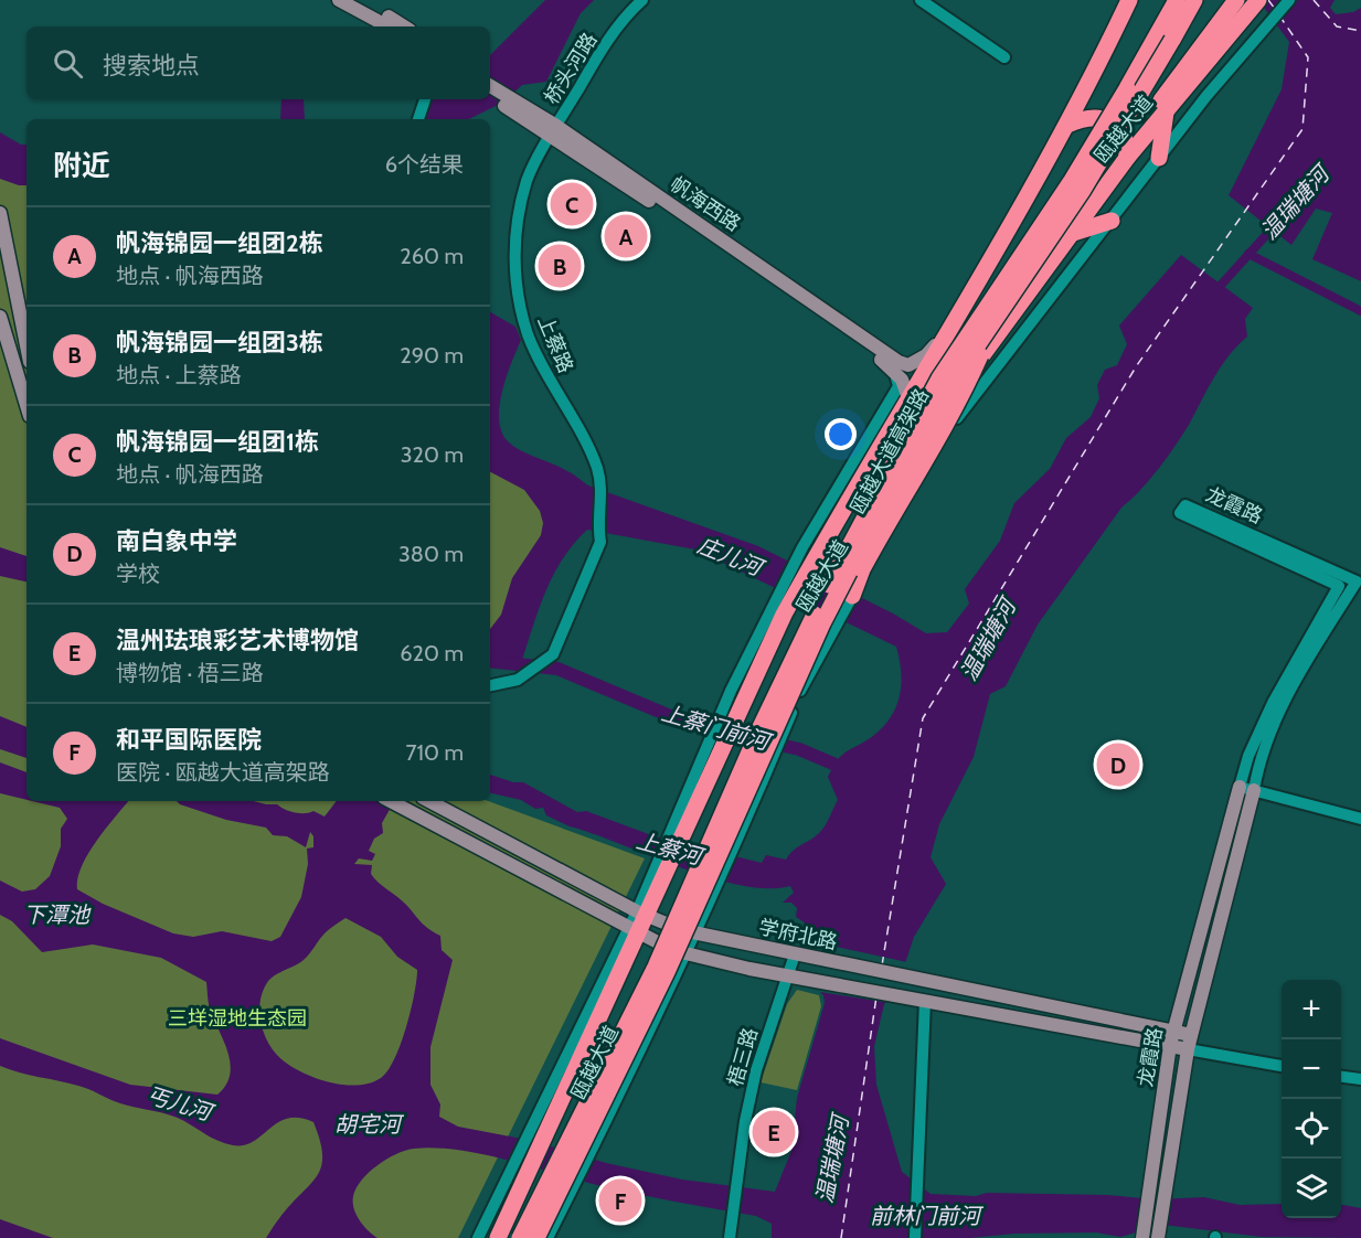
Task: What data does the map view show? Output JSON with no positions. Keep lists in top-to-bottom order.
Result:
{
  "streets": {
    "highway": ["瓯越大道", "瓯越大道高架路"],
    "main road": ["帆海西路", "龙霞路", "学府北路"],
    "street": ["桥头河路", "上蔡路", "梧三路"]
  },
  "crossings": [
    ["桥头河路", "帆海西路"],
    ["桥头河路", "上蔡路"],
    ["瓯越大道", "瓯越大道高架路"],
    ["瓯越大道", "学府北路"],
    ["帆海西路", "上蔡路"],
    ["龙霞路", "学府北路"],
    ["学府北路", "梧三路"]
  ],
  "water": [
    "温瑞塘河",
    "庄儿河",
    "上蔡门前河",
    "上蔡河",
    "下潭池",
    "丐儿河",
    "胡宅河",
    "前林门前河"
  ],
  "parks": ["三垟湿地生态园"],
  "page": {
    "search": "搜索地点",
    "heading": ["附近", "6个结果"],
    "pins": [
      "C",
      "A",
      "B",
      "D",
      "E",
      "F"
    ],
    "list": [
      {
        "mark": "A",
        "name": "帆海锦园一组团2栋",
        "note": "地点 · 帆海西路",
        "value": "260 m"
      },
      {
        "mark": "B",
        "name": "帆海锦园一组团3栋",
        "note": "地点 · 上蔡路",
        "value": "290 m"
      },
      {
        "mark": "C",
        "name": "帆海锦园一组团1栋",
        "note": "地点 · 帆海西路",
        "value": "320 m"
      },
      {
        "mark": "D",
        "name": "南白象中学",
        "note": "学校",
        "value": "380 m"
      },
      {
        "mark": "E",
        "name": "温州珐琅彩艺术博物馆",
        "note": "博物馆 · 梧三路",
        "value": "620 m"
      },
      {
        "mark": "F",
        "name": "和平国际医院",
        "note": "医院 · 瓯越大道高架路",
        "value": "710 m"
      }
    ],
    "map_buttons": ["+", "−"]
  }
}
